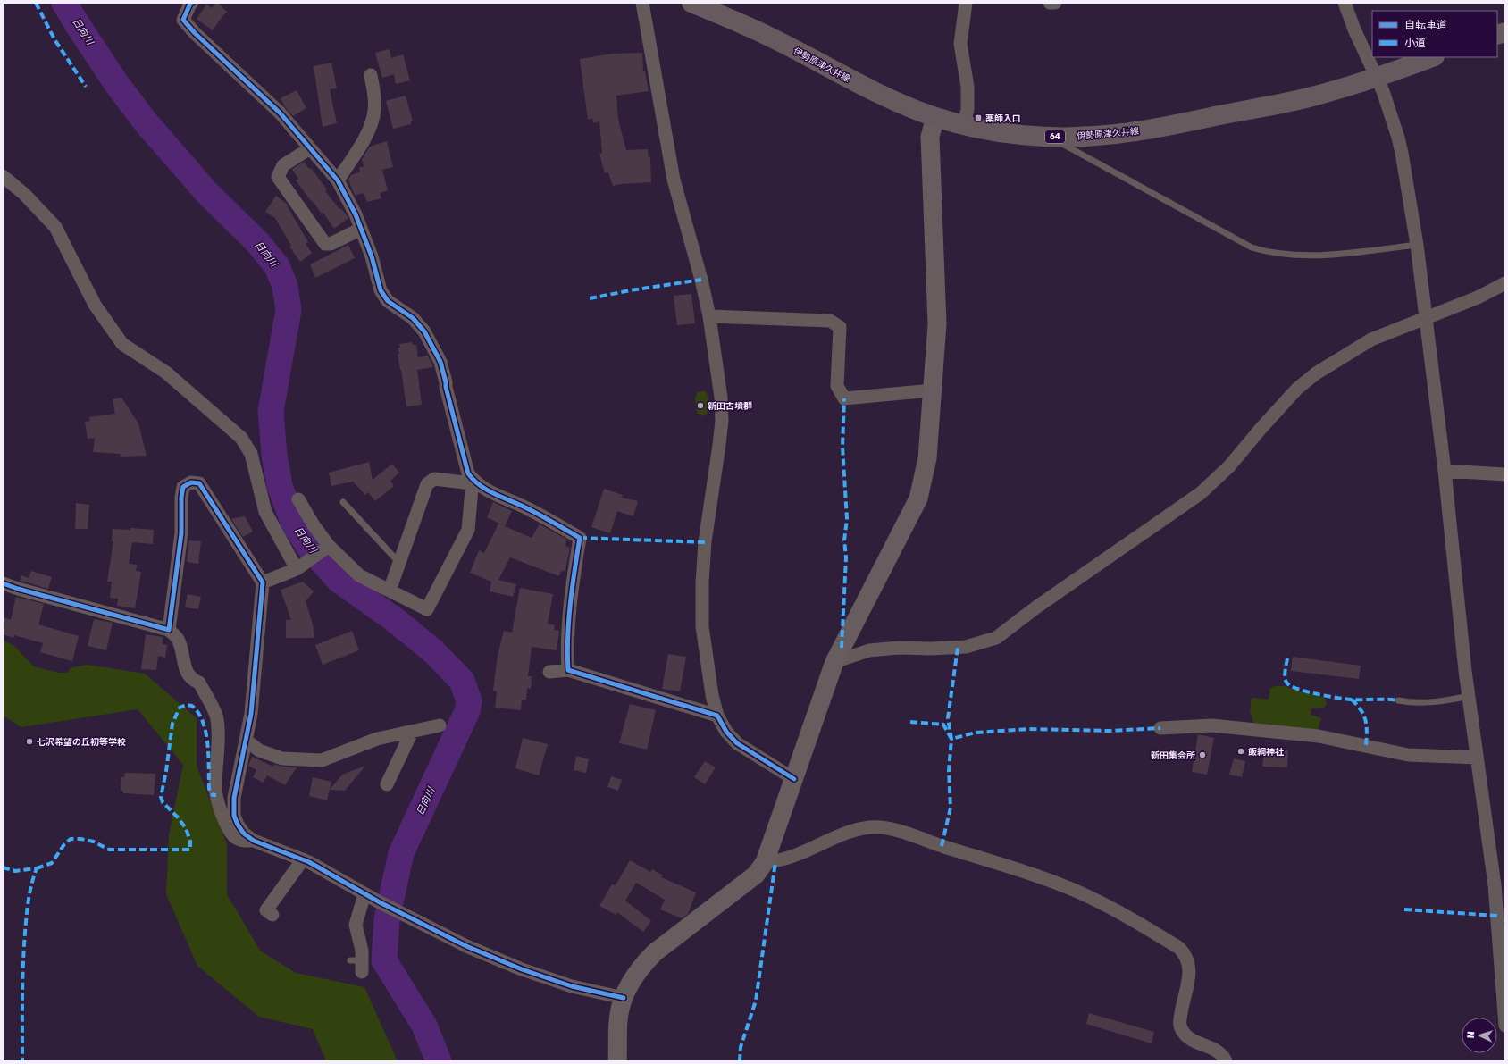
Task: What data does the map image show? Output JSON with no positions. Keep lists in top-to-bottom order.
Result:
{
  "streets": {
    "main road": ["伊勢原津久井線", "64"]
  },
  "water": ["日向川"],
  "places": {
    "transit": ["薬師入口"],
    "other": [
      "新田古墳群",
      "七沢希望の丘初等学校",
      "飯綱神社",
      "新田集会所"
    ]
  },
  "legend": ["自転車道", "小道"],
  "north": "left"
}
